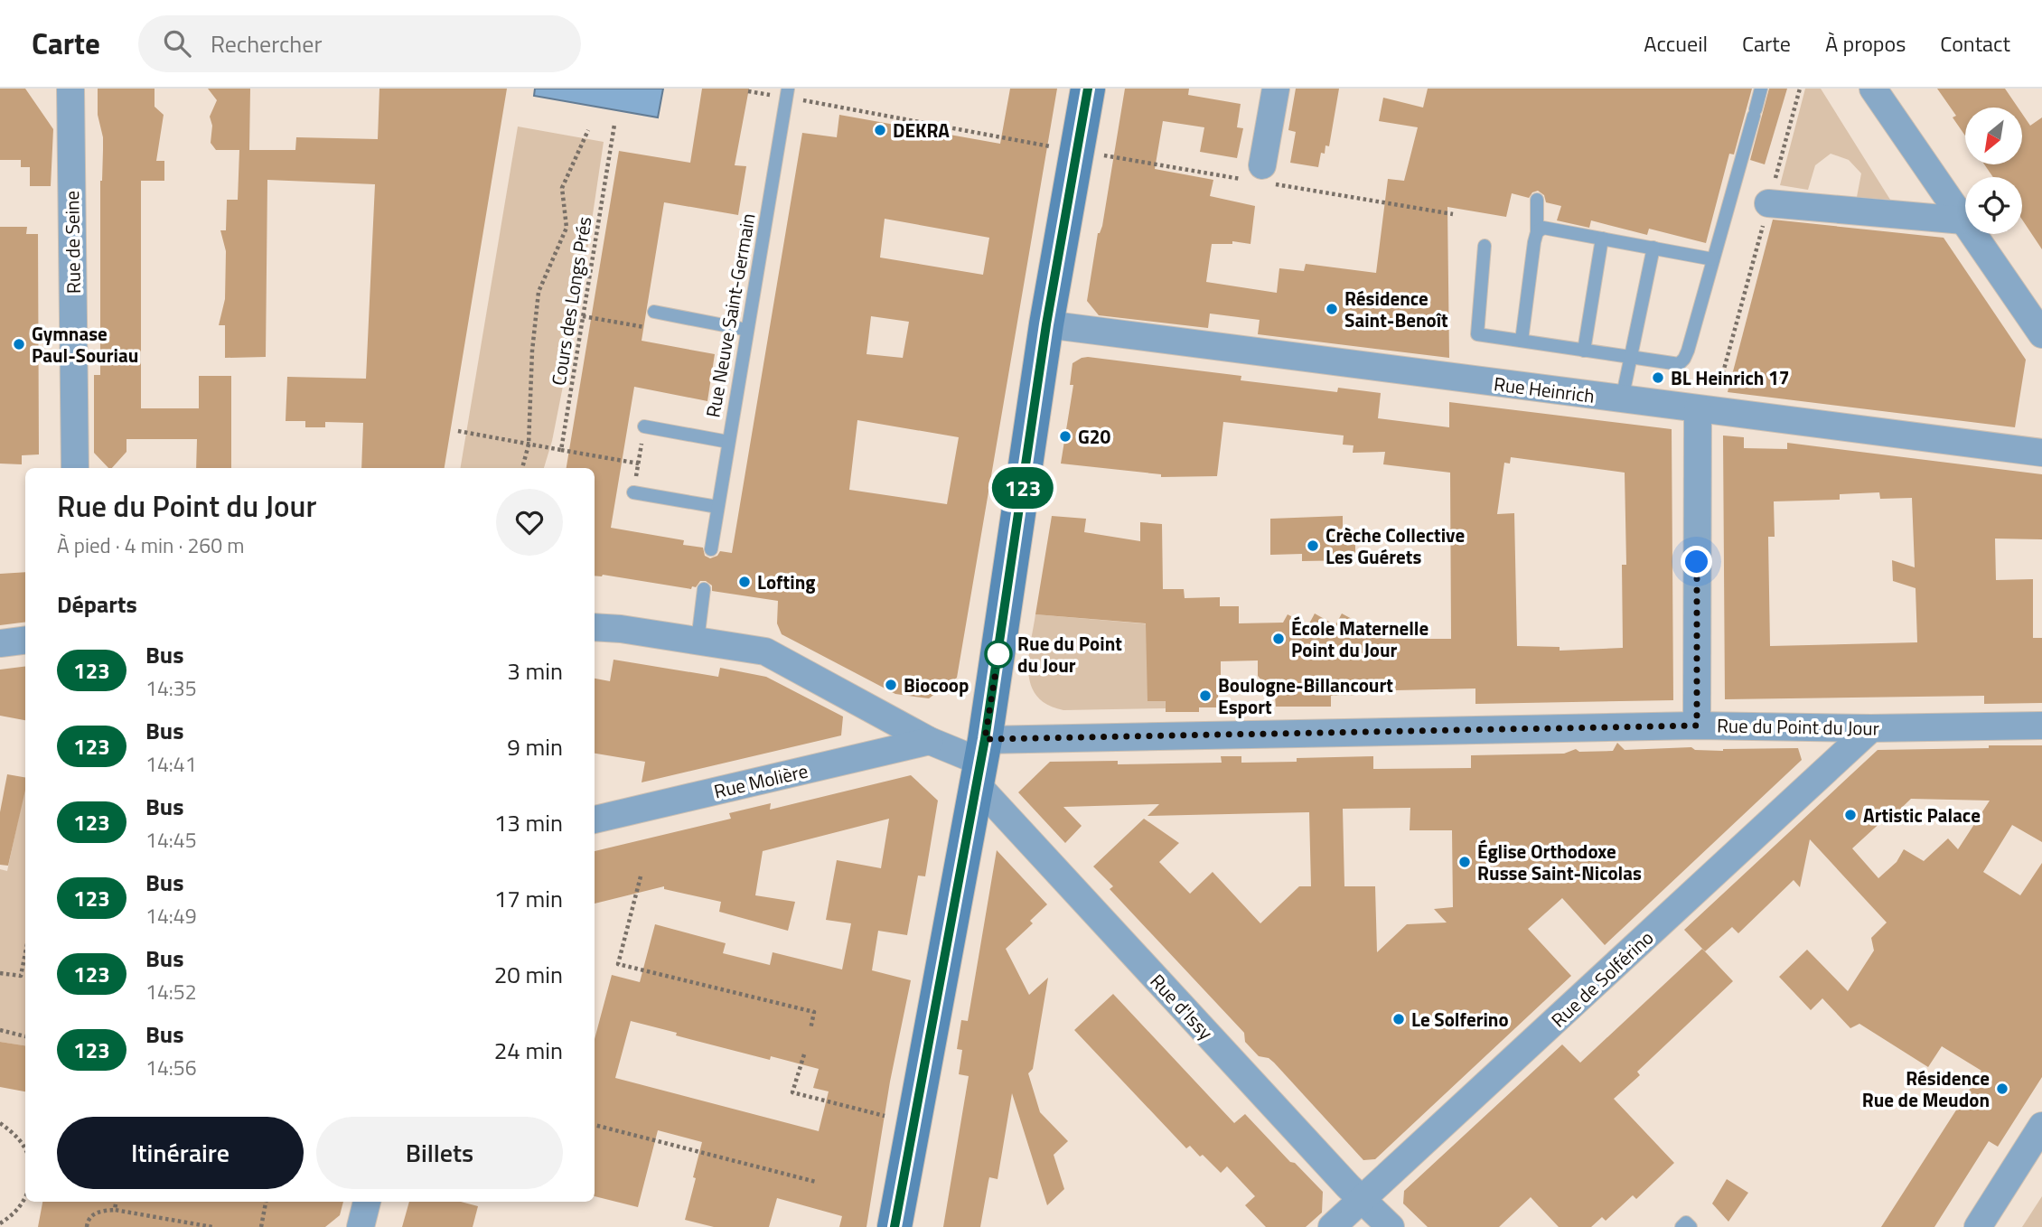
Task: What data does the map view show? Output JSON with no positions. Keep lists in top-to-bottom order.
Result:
{
  "streets": {
    "street": [
      "Rue de Seine",
      "Rue Heinrich",
      "Rue du Point du Jour",
      "Rue Molière",
      "Rue de Solférino",
      "Rue d'Issy"
    ],
    "lane": ["Rue Neuve Saint-Germain"],
    "path": ["Cours des Longs Prés"]
  },
  "crossings": [
    ["Rue du Point du Jour", "Rue Molière"],
    ["Rue du Point du Jour", "Rue de Solférino"],
    ["Rue du Point du Jour", "Rue d'Issy"],
    ["Rue de Solférino", "Rue d'Issy"]
  ],
  "places": [
    "DEKRA",
    "Résidence Saint-Benoît",
    "Gymnase Paul-Souriau",
    "BL Heinrich 17",
    "G20",
    "Crèche Collective Les Guérets",
    "Lofting",
    "École Maternelle Point du Jour",
    "Rue du Point du Jour",
    "Biocoop",
    "Boulogne-Billancourt Esport",
    "Artistic Palace",
    "Église Orthodoxe Russe Saint-Nicolas",
    "Le Solferino",
    "Résidence Rue de Meudon"
  ],
  "lines": ["bus line 123"],
  "north": "bottom left",
  "page": {
    "header": "Carte",
    "search": "Rechercher",
    "nav": [
      "Accueil",
      "Carte",
      "À propos",
      "Contact"
    ],
    "on_map": "123",
    "heading": [
      ["Rue du Point du Jour", "À pied · 4 min · 260 m"],
      "Départs"
    ],
    "list": [
      {
        "mark": "123",
        "name": "Bus",
        "note": "14:35",
        "value": "3 min"
      },
      {
        "mark": "123",
        "name": "Bus",
        "note": "14:41",
        "value": "9 min"
      },
      {
        "mark": "123",
        "name": "Bus",
        "note": "14:45",
        "value": "13 min"
      },
      {
        "mark": "123",
        "name": "Bus",
        "note": "14:49",
        "value": "17 min"
      },
      {
        "mark": "123",
        "name": "Bus",
        "note": "14:52",
        "value": "20 min"
      },
      {
        "mark": "123",
        "name": "Bus",
        "note": "14:56",
        "value": "24 min"
      }
    ],
    "buttons": ["Itinéraire", "Billets"]
  }
}
